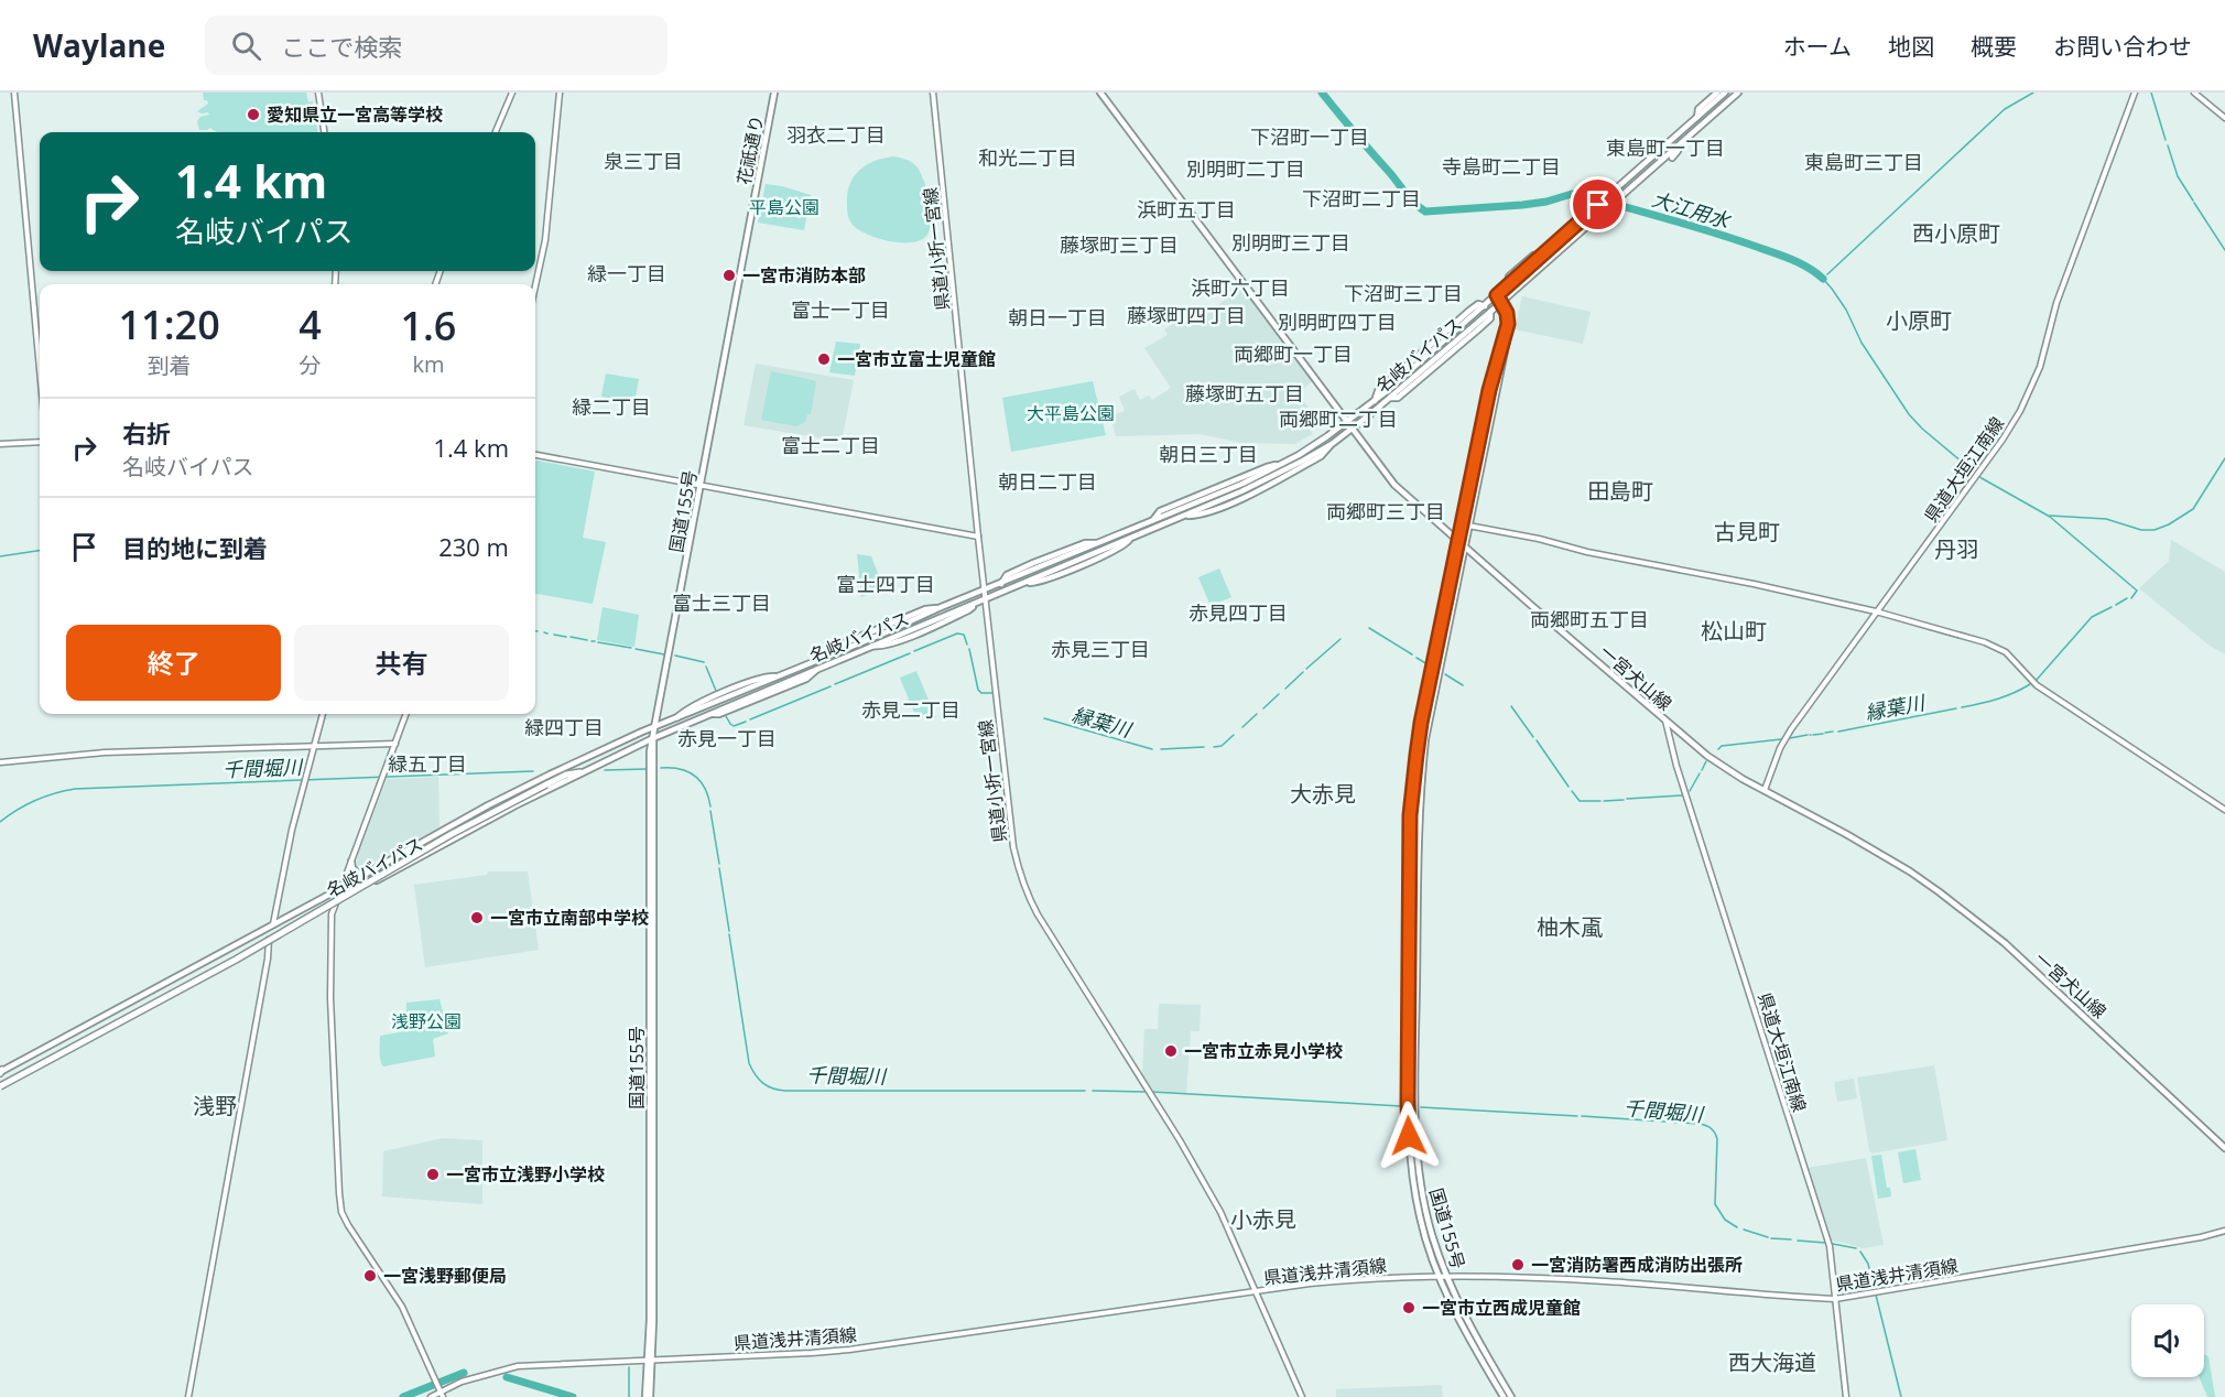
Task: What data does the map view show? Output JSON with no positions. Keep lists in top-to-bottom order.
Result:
{
  "streets": {
    "main road": [
      "花祇通り",
      "県道小折一宮線",
      "名岐バイパス",
      "県道大垣江南線",
      "国道155号",
      "一宮犬山線",
      "県道浅井清須線"
    ]
  },
  "crossings": [
    ["花祇通り", "国道155号"],
    ["県道小折一宮線", "名岐バイパス"],
    ["県道小折一宮線", "県道浅井清須線"],
    ["名岐バイパス", "国道155号"],
    ["名岐バイパス", "一宮犬山線"],
    ["県道大垣江南線", "一宮犬山線"],
    ["県道大垣江南線", "県道浅井清須線"],
    ["国道155号", "一宮犬山線"],
    ["国道155号", "県道浅井清須線"]
  ],
  "districts": [
    "羽衣二丁目",
    "下沼町一丁目",
    "東島町一丁目",
    "和光二丁目",
    "泉三丁目",
    "東島町三丁目",
    "寺島町二丁目",
    "別明町二丁目",
    "下沼町二丁目",
    "浜町五丁目",
    "西小原町",
    "別明町三丁目",
    "藤塚町三丁目",
    "緑一丁目",
    "浜町六丁目",
    "下沼町三丁目",
    "富士一丁目",
    "藤塚町四丁目",
    "朝日一丁目",
    "小原町",
    "別明町四丁目",
    "両郷町一丁目",
    "藤塚町五丁目",
    "緑二丁目",
    "両郷町二丁目",
    "富士二丁目",
    "朝日三丁目",
    "朝日二丁目",
    "田島町",
    "両郷町三丁目",
    "古見町",
    "丹羽",
    "富士四丁目",
    "富士三丁目",
    "赤見四丁目",
    "両郷町五丁目",
    "松山町",
    "赤見三丁目",
    "赤見二丁目",
    "緑四丁目",
    "赤見一丁目",
    "緑五丁目",
    "大赤見",
    "柚木颪",
    "浅野",
    "小赤見",
    "西大海道"
  ],
  "water": ["大江用水", "縁葉川", "千間堀川"],
  "parks": ["平島公園", "大平島公園", "浅野公園"],
  "places": [
    "愛知県立一宮高等学校",
    "一宮市消防本部",
    "一宮市立富士児童館",
    "一宮市立南部中学校",
    "一宮市立赤見小学校",
    "一宮市立浅野小学校",
    "一宮消防署西成消防出張所",
    "一宮浅野郵便局",
    "一宮市立西成児童館"
  ],
  "page": {
    "header": "Waylane",
    "search": "ここで検索",
    "nav": [
      "ホーム",
      "地図",
      "概要",
      "お問い合わせ"
    ],
    "turn": ["1.4 km", "名岐バイパス"],
    "eta": [
      "11:20",
      "到着",
      "4",
      "分",
      "1.6",
      "km"
    ],
    "list": [
      {
        "name": "右折",
        "note": "名岐バイパス",
        "value": "1.4 km"
      },
      {
        "name": "目的地に到着",
        "value": "230 m"
      }
    ],
    "buttons": ["終了", "共有"]
  }
}
